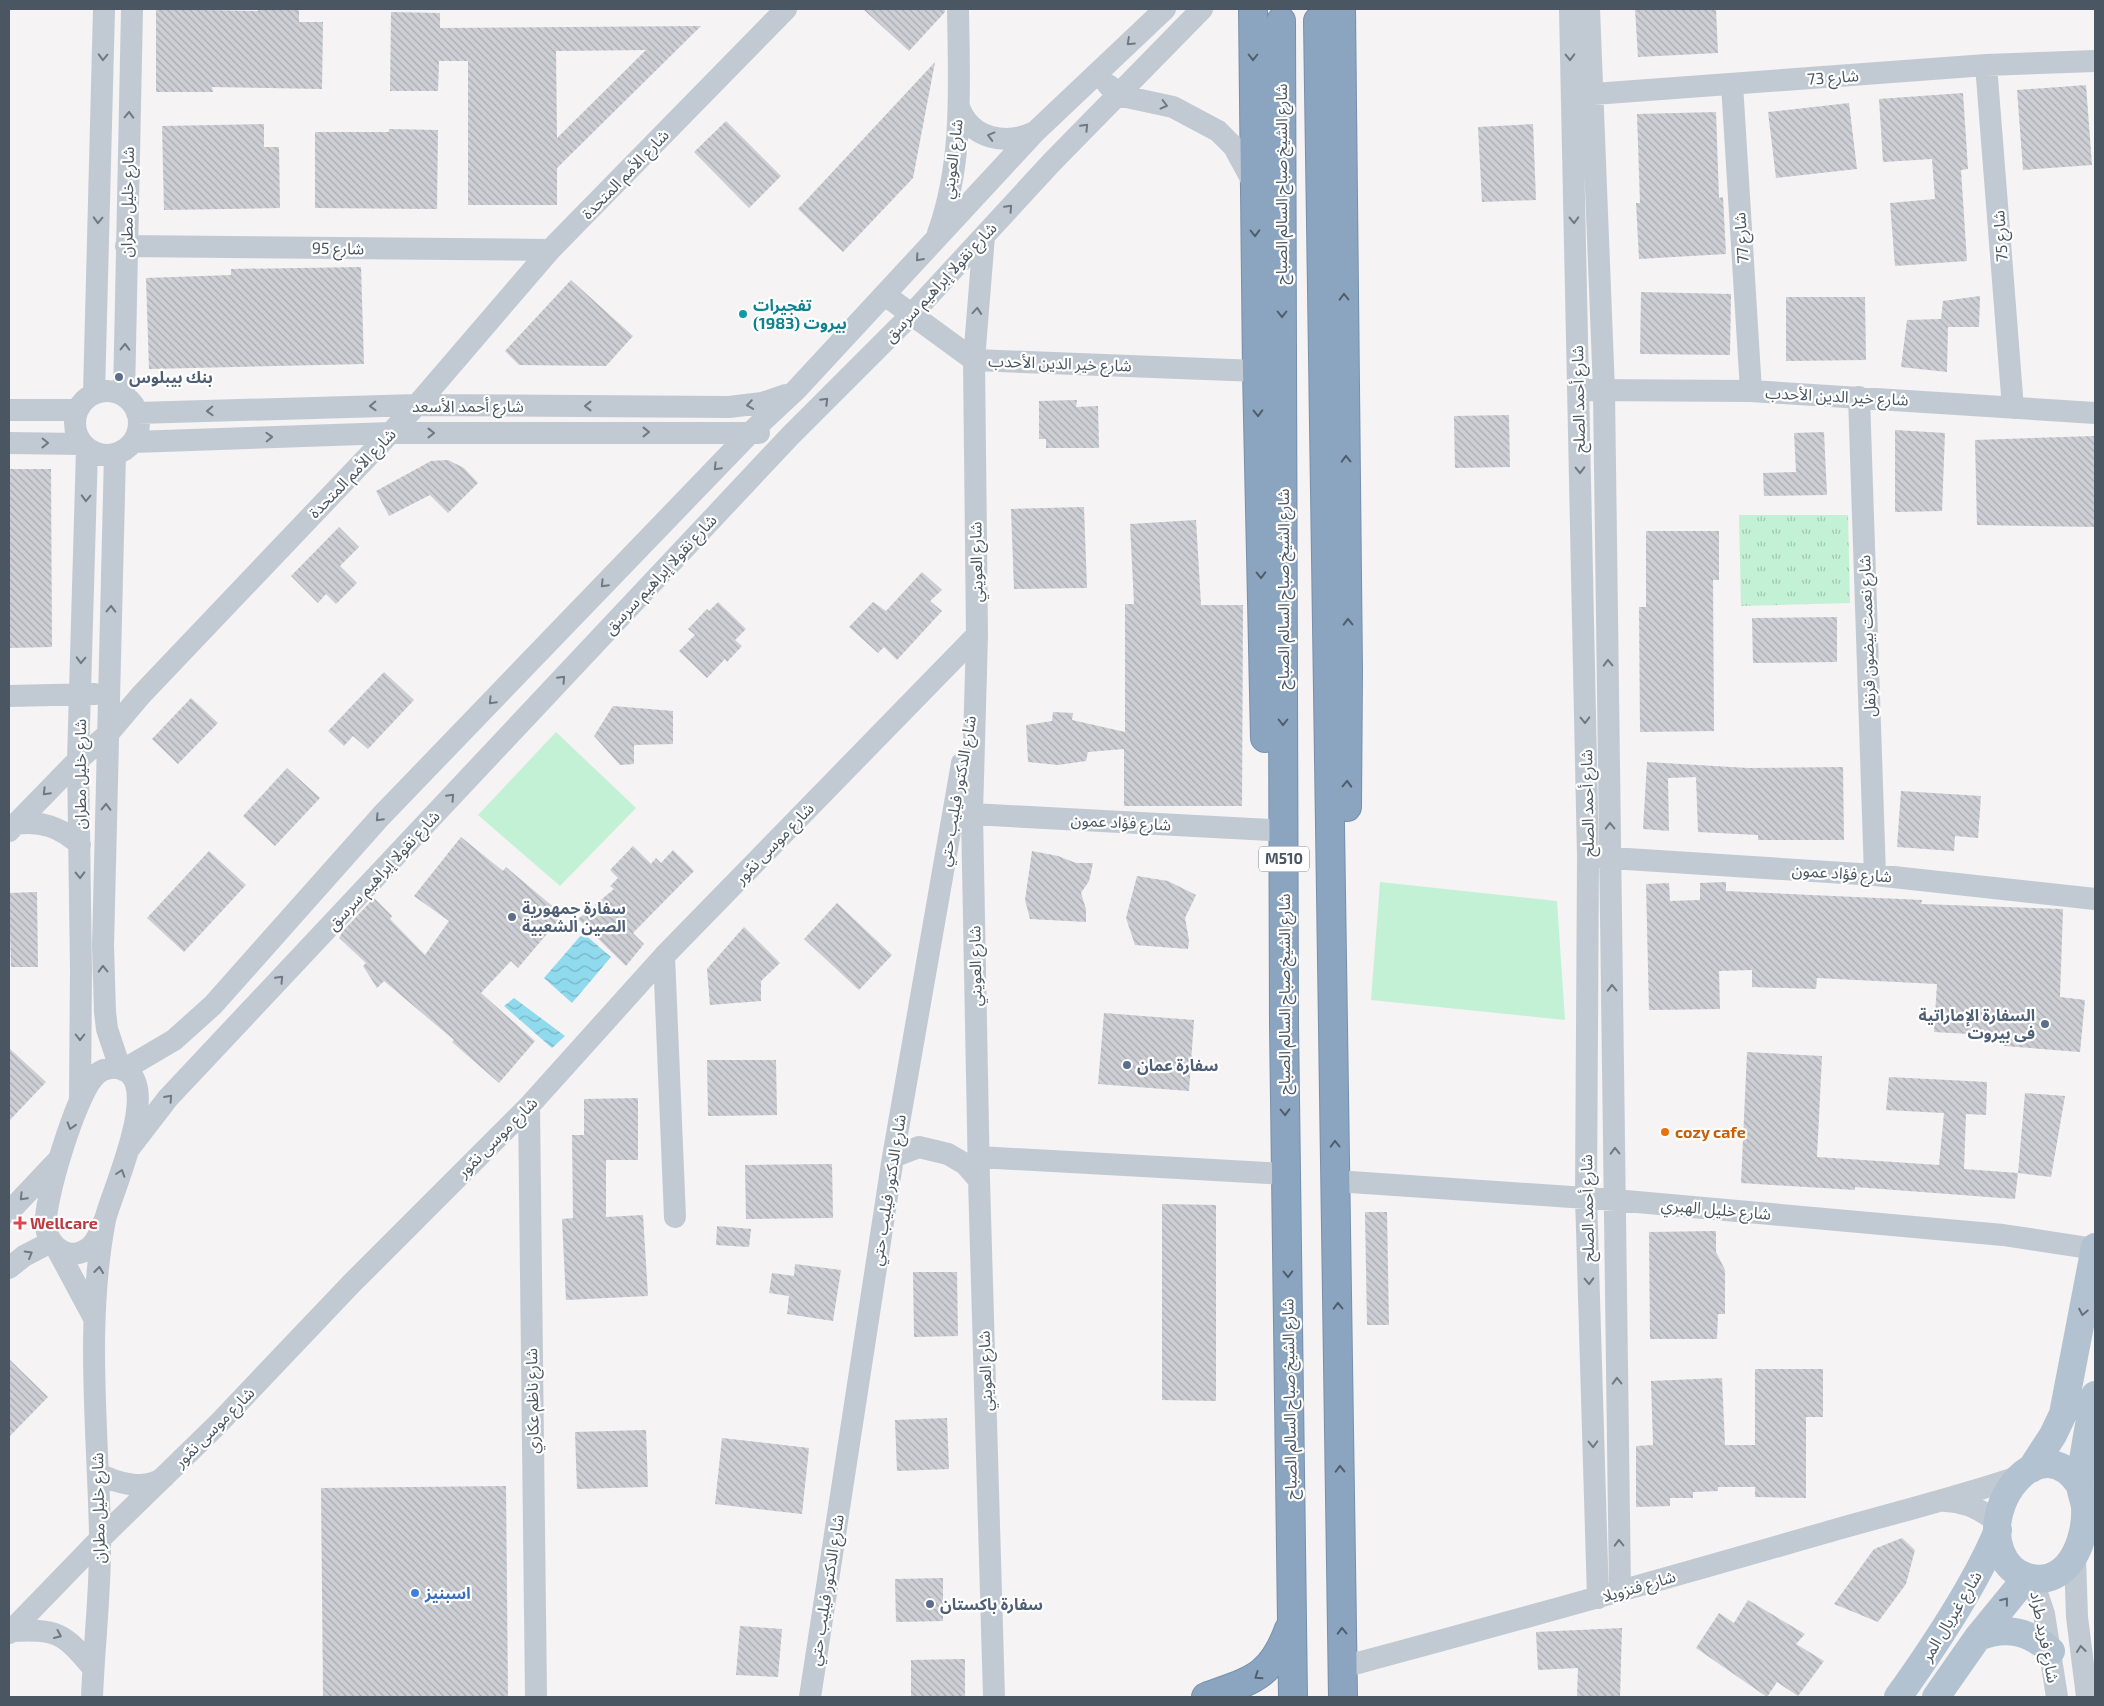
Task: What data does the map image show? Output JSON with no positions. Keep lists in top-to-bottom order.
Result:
{
  "streets": {
    "highway": ["شارع الشيخ صباح السالم الصباح", "M510"],
    "main road": ["شارع غبريال المر"],
    "street": [
      "شارع 73",
      "شارع العويني",
      "شارع الأمم المتحدة",
      "شارع خليل مطران",
      "شارع 75",
      "شارع 77",
      "شارع 95",
      "شارع نقولا إبراهيم سرسق",
      "شارع خير الدين الأحدب",
      "شارع أحمد الصلح",
      "شارع أحمد الأسعد",
      "شارع نعمت بيضون قرنفل",
      "شارع الدكتور فيليب حتي",
      "شارع فؤاد عمون",
      "شارع موسى نمّور",
      "شارع خليل الهبري",
      "شارع ناظم عكاري",
      "شارع فنزويلا",
      "شارع فريد طراد"
    ]
  },
  "crossings": [
    ["شارع 73", "شارع 75"],
    ["شارع 73", "شارع 77"],
    ["شارع 73", "شارع أحمد الصلح"],
    ["شارع العويني", "شارع نقولا إبراهيم سرسق"],
    ["شارع العويني", "شارع خير الدين الأحدب"],
    ["شارع العويني", "شارع الدكتور فيليب حتي"],
    ["شارع العويني", "شارع فؤاد عمون"],
    ["شارع العويني", "شارع موسى نمّور"],
    ["شارع الأمم المتحدة", "شارع خليل مطران"],
    ["شارع الأمم المتحدة", "شارع 95"],
    ["شارع الأمم المتحدة", "شارع أحمد الأسعد"],
    ["شارع خليل مطران", "شارع 95"],
    ["شارع خليل مطران", "شارع نقولا إبراهيم سرسق"],
    ["شارع خليل مطران", "شارع أحمد الأسعد"],
    ["شارع خليل مطران", "شارع موسى نمّور"],
    ["شارع 75", "شارع خير الدين الأحدب"],
    ["شارع 77", "شارع خير الدين الأحدب"],
    ["شارع نقولا إبراهيم سرسق", "شارع خير الدين الأحدب"],
    ["شارع نقولا إبراهيم سرسق", "شارع أحمد الأسعد"],
    ["شارع خير الدين الأحدب", "شارع أحمد الصلح"],
    ["شارع خير الدين الأحدب", "شارع نعمت بيضون قرنفل"],
    ["شارع أحمد الصلح", "شارع فؤاد عمون"],
    ["شارع أحمد الصلح", "شارع خليل الهبري"],
    ["شارع أحمد الصلح", "شارع فنزويلا"],
    ["شارع نعمت بيضون قرنفل", "شارع فؤاد عمون"],
    ["شارع موسى نمّور", "شارع ناظم عكاري"],
    ["شارع فنزويلا", "شارع غبريال المر"],
    ["شارع فنزويلا", "شارع فريد طراد"],
    ["شارع غبريال المر", "شارع فريد طراد"]
  ],
  "places": {
    "other": [
      "تفجيرات بيروت (1983)",
      "بنك بيبلوس",
      "سفارة جمهورية الصين الشعبية",
      "السفارة الإماراتية فى بيروت",
      "سفارة عمان",
      "cozy cafe",
      "اسبنيز",
      "سفارة باكستان"
    ],
    "health": ["Wellcare"]
  }
}
